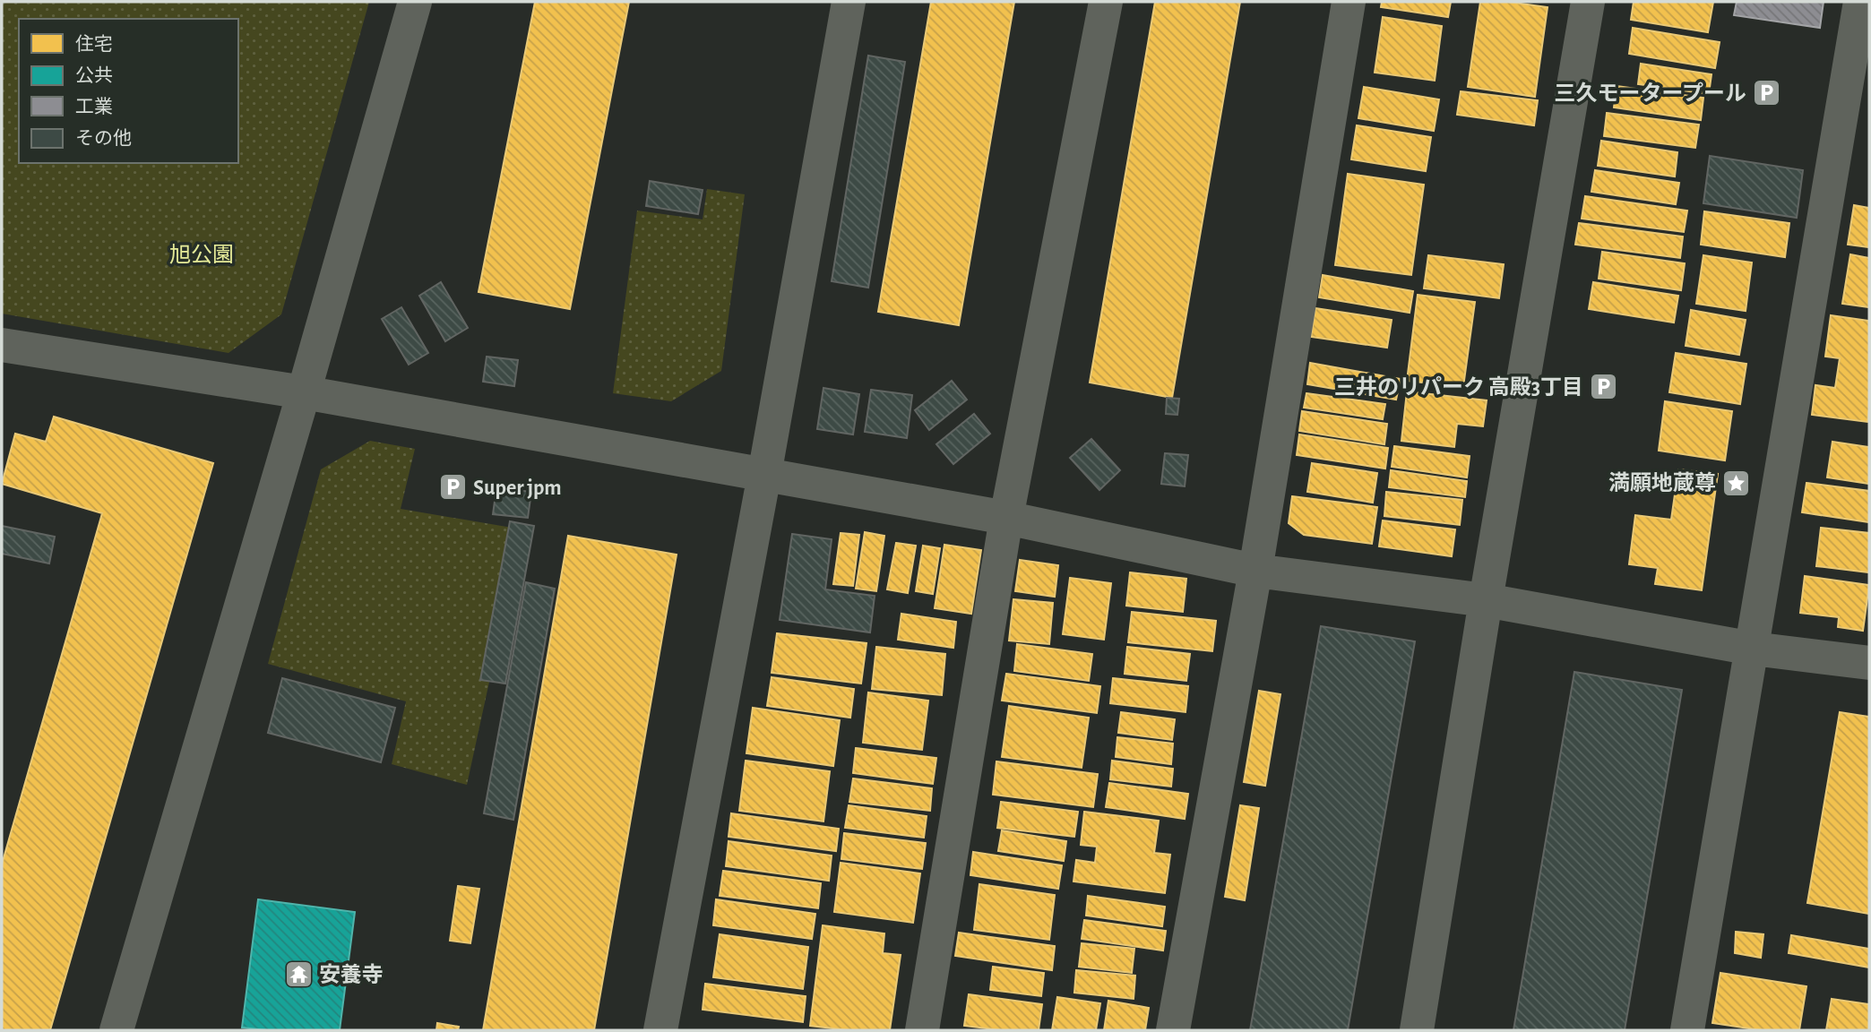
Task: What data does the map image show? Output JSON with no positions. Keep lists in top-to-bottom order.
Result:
{
  "parks": ["旭公園"],
  "places": {
    "parking": ["三久モータープール", "三井のリパーク 高殿3丁目", "Super jpm"],
    "place": ["満願地蔵尊"],
    "temple": ["安養寺"]
  },
  "legend": [
    "住宅",
    "公共",
    "工業",
    "その他"
  ]
}
